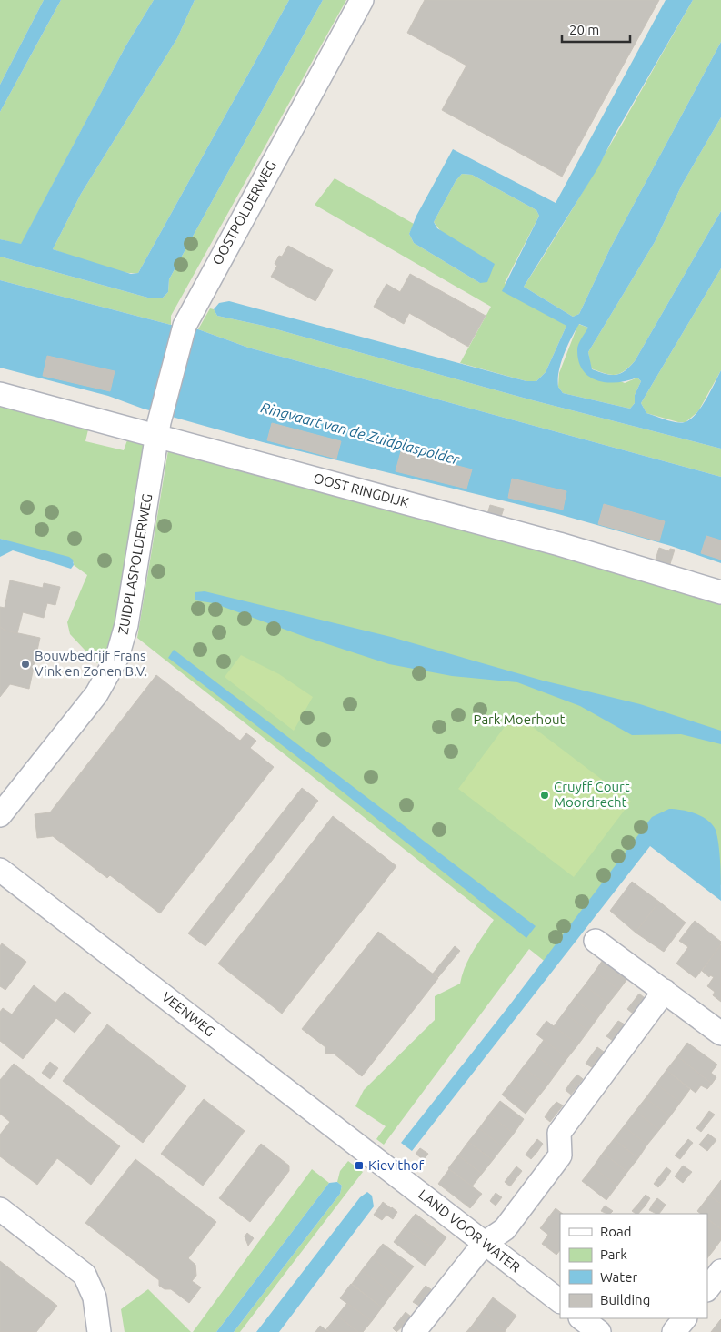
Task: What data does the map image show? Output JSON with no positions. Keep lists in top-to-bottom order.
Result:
{
  "streets": {
    "street": [
      "OOSTPOLDERWEG",
      "OOST RINGDIJK",
      "ZUIDPLASPOLDERWEG",
      "VEENWEG",
      "LAND VOOR WATER"
    ]
  },
  "crossings": [
    ["OOSTPOLDERWEG", "OOST RINGDIJK"],
    ["OOSTPOLDERWEG", "ZUIDPLASPOLDERWEG"],
    ["OOST RINGDIJK", "ZUIDPLASPOLDERWEG"],
    ["VEENWEG", "LAND VOOR WATER"]
  ],
  "water": ["Ringvaart van de Zuidplaspolder"],
  "parks": ["Park Moerhout"],
  "places": {
    "other": ["Bouwbedrijf Frans Vink en Zonen B.V.", "Cruyff Court Moordrecht"],
    "transit": ["Kievithof"]
  },
  "legend": [
    "Road",
    "Park",
    "Water",
    "Building"
  ],
  "scale_bar": "20 m"
}
